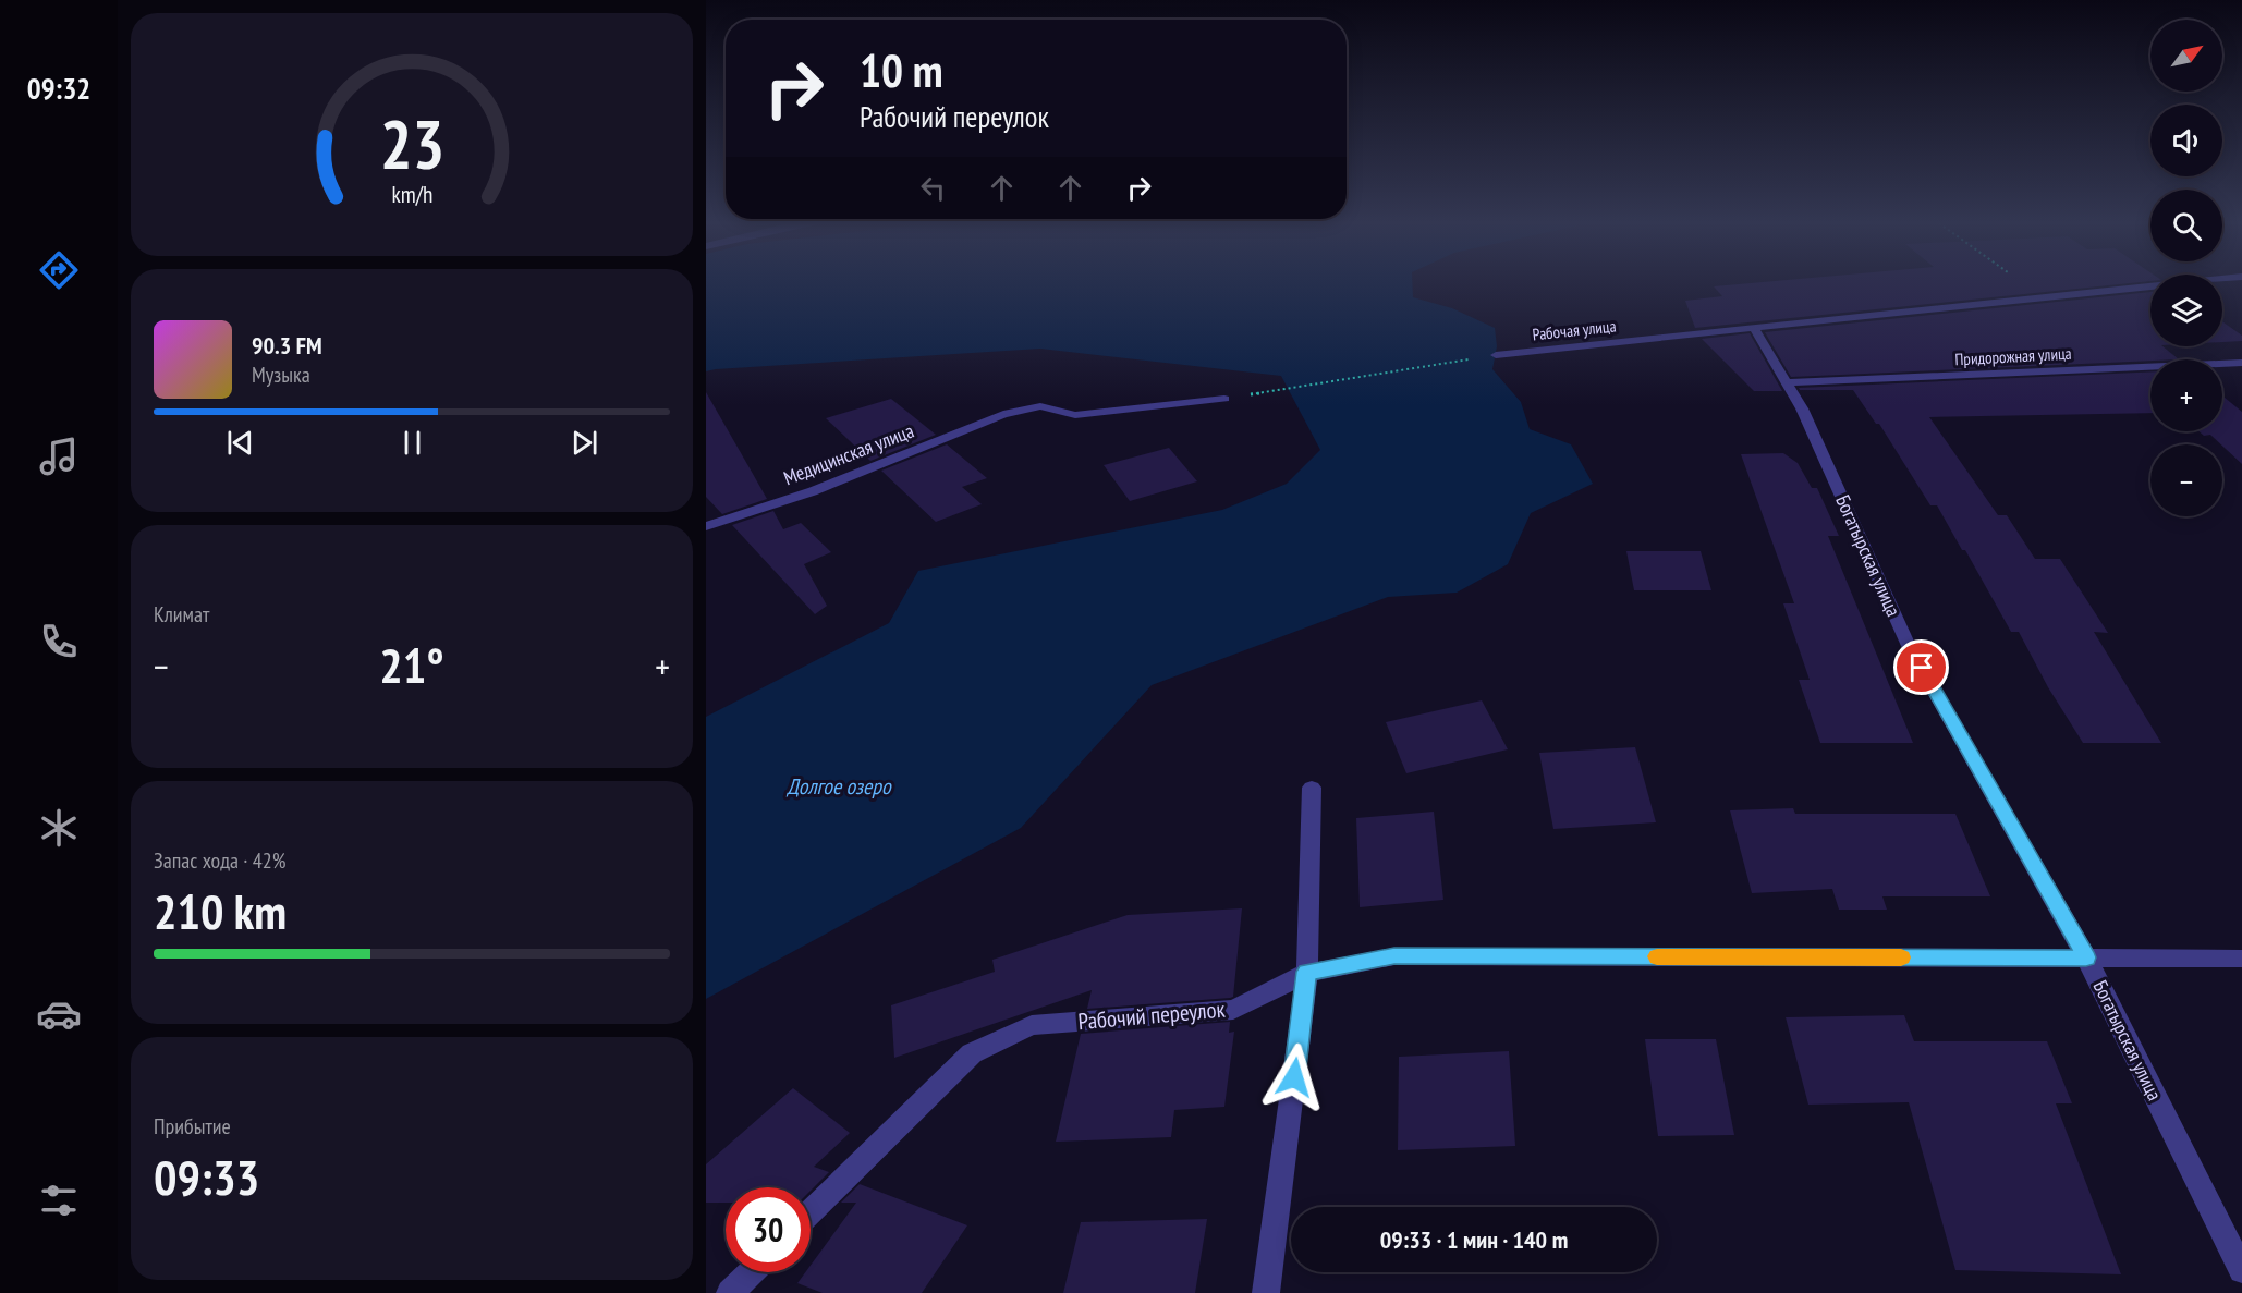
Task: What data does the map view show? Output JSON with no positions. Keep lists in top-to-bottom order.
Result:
{
  "streets": {
    "street": [
      "Рабочая улица",
      "Придорожная улица",
      "Медицинская улица",
      "Богатырская улица",
      "Рабочий переулок"
    ]
  },
  "crossings": [
    ["Рабочая улица", "Богатырская улица"],
    ["Придорожная улица", "Богатырская улица"],
    ["Богатырская улица", "Рабочий переулок"]
  ],
  "water": ["Долгое озеро"],
  "north": "top right",
  "page": {
    "tabs": "09:32",
    "map_buttons": ["+", "−"],
    "turn": ["10 m", "Рабочий переулок"],
    "song": ["90.3 FM", "Музыка"],
    "tile": [
      "Климат",
      ["Запас хода · 42%", "210 km"],
      ["Прибытие", "09:33"]
    ],
    "heat": ["−", "21°", "+"],
    "limit": "30",
    "trip": "09:33 · 1 мин · 140 m",
    "gauge": ["23", "km/h"]
  }
}
